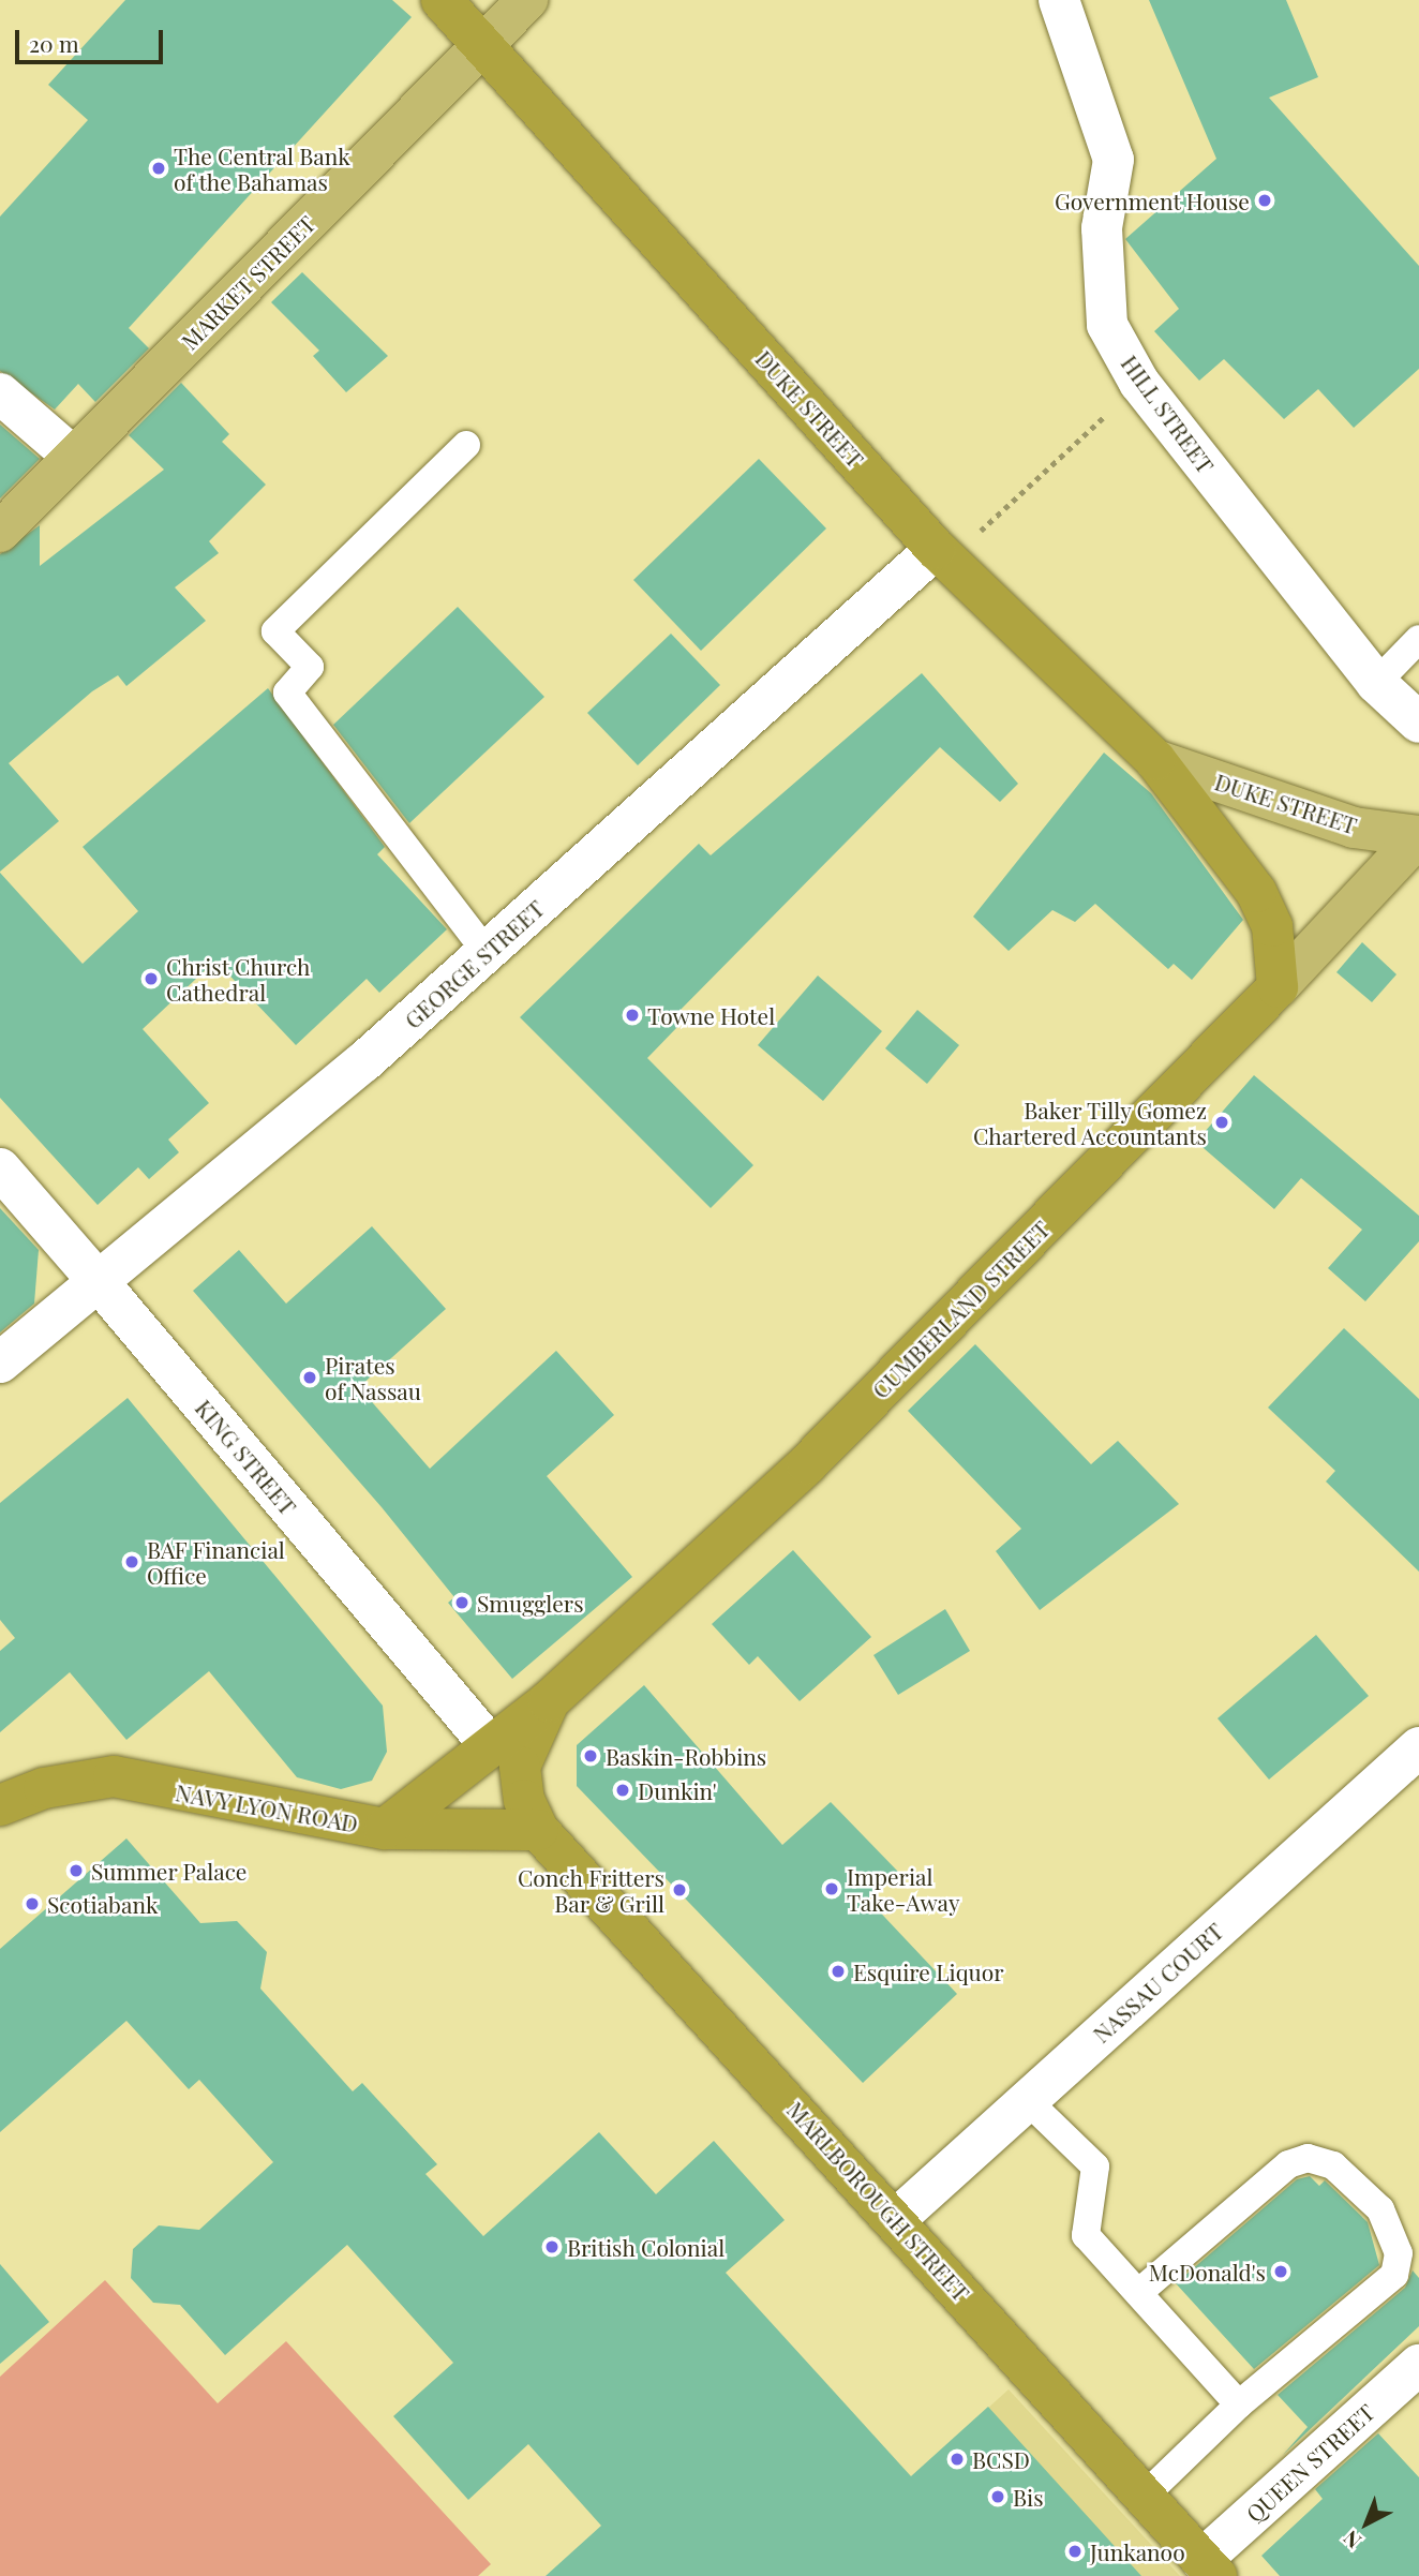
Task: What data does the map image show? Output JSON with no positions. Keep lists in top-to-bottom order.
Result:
{
  "streets": {
    "highway": [
      "DUKE STREET",
      "CUMBERLAND STREET",
      "NAVY LYON ROAD",
      "MARLBOROUGH STREET"
    ],
    "main road": ["MARKET STREET"],
    "street": [
      "HILL STREET",
      "GEORGE STREET",
      "KING STREET",
      "NASSAU COURT",
      "QUEEN STREET"
    ]
  },
  "crossings": [
    ["MARKET STREET", "DUKE STREET"],
    ["DUKE STREET", "GEORGE STREET"],
    ["DUKE STREET", "CUMBERLAND STREET"],
    ["GEORGE STREET", "KING STREET"],
    ["CUMBERLAND STREET", "KING STREET"],
    ["CUMBERLAND STREET", "NAVY LYON ROAD"],
    ["CUMBERLAND STREET", "MARLBOROUGH STREET"],
    ["NAVY LYON ROAD", "MARLBOROUGH STREET"],
    ["NASSAU COURT", "MARLBOROUGH STREET"],
    ["MARLBOROUGH STREET", "QUEEN STREET"]
  ],
  "places": [
    "The Central Bank of the Bahamas",
    "Government House",
    "Christ Church Cathedral",
    "Towne Hotel",
    "Baker Tilly Gomez Chartered Accountants",
    "Pirates of Nassau",
    "BAF Financial Office",
    "Smugglers",
    "Baskin-Robbins",
    "Dunkin'",
    "Summer Palace",
    "Imperial Take-Away",
    "Conch Fritters Bar & Grill",
    "Scotiabank",
    "Esquire Liquor",
    "British Colonial",
    "McDonald's",
    "BCSD",
    "Bis",
    "Junkanoo"
  ],
  "scale_bar": "20 m",
  "north": "bottom left"
}
